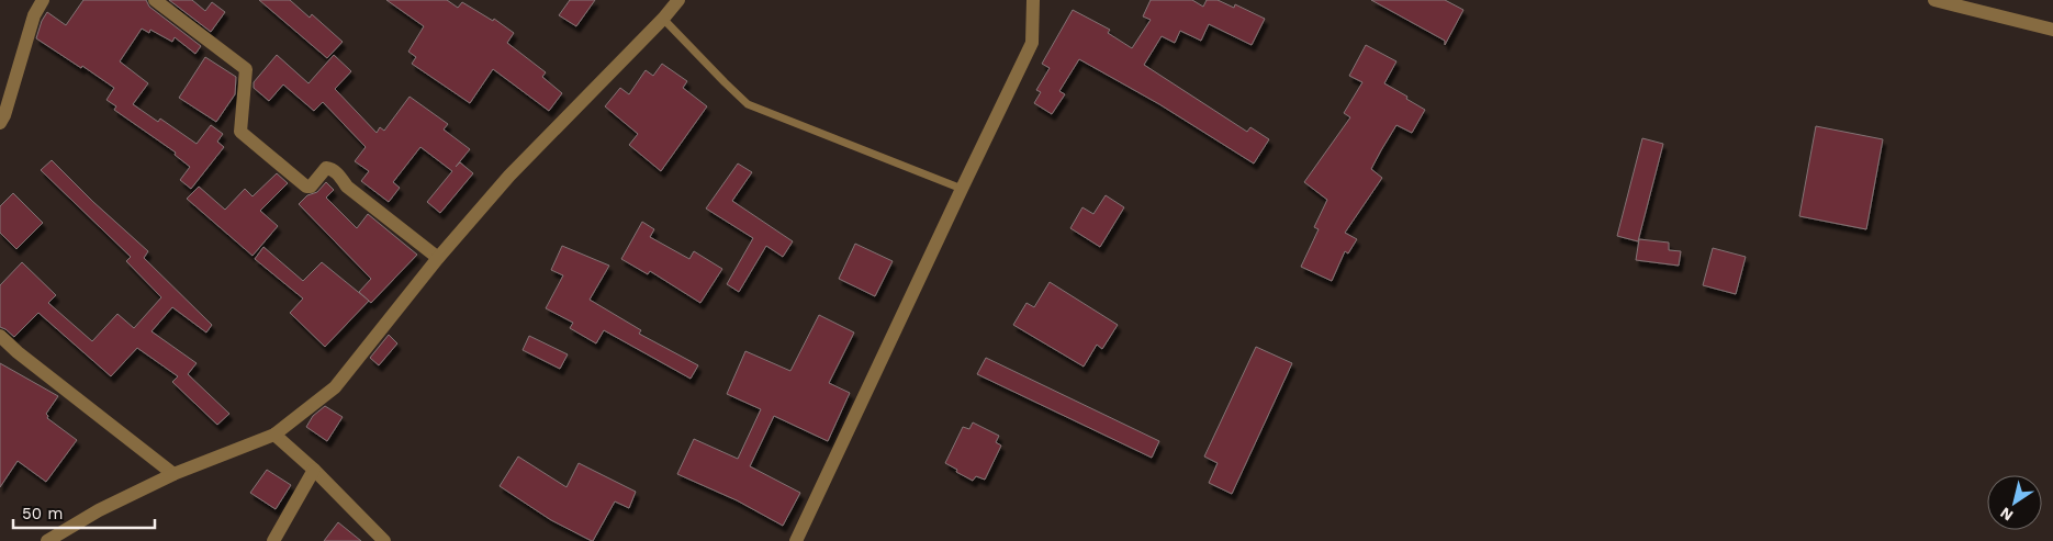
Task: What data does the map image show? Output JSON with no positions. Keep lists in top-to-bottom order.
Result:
{
  "scale_bar": "50 m",
  "north": "bottom left"
}
